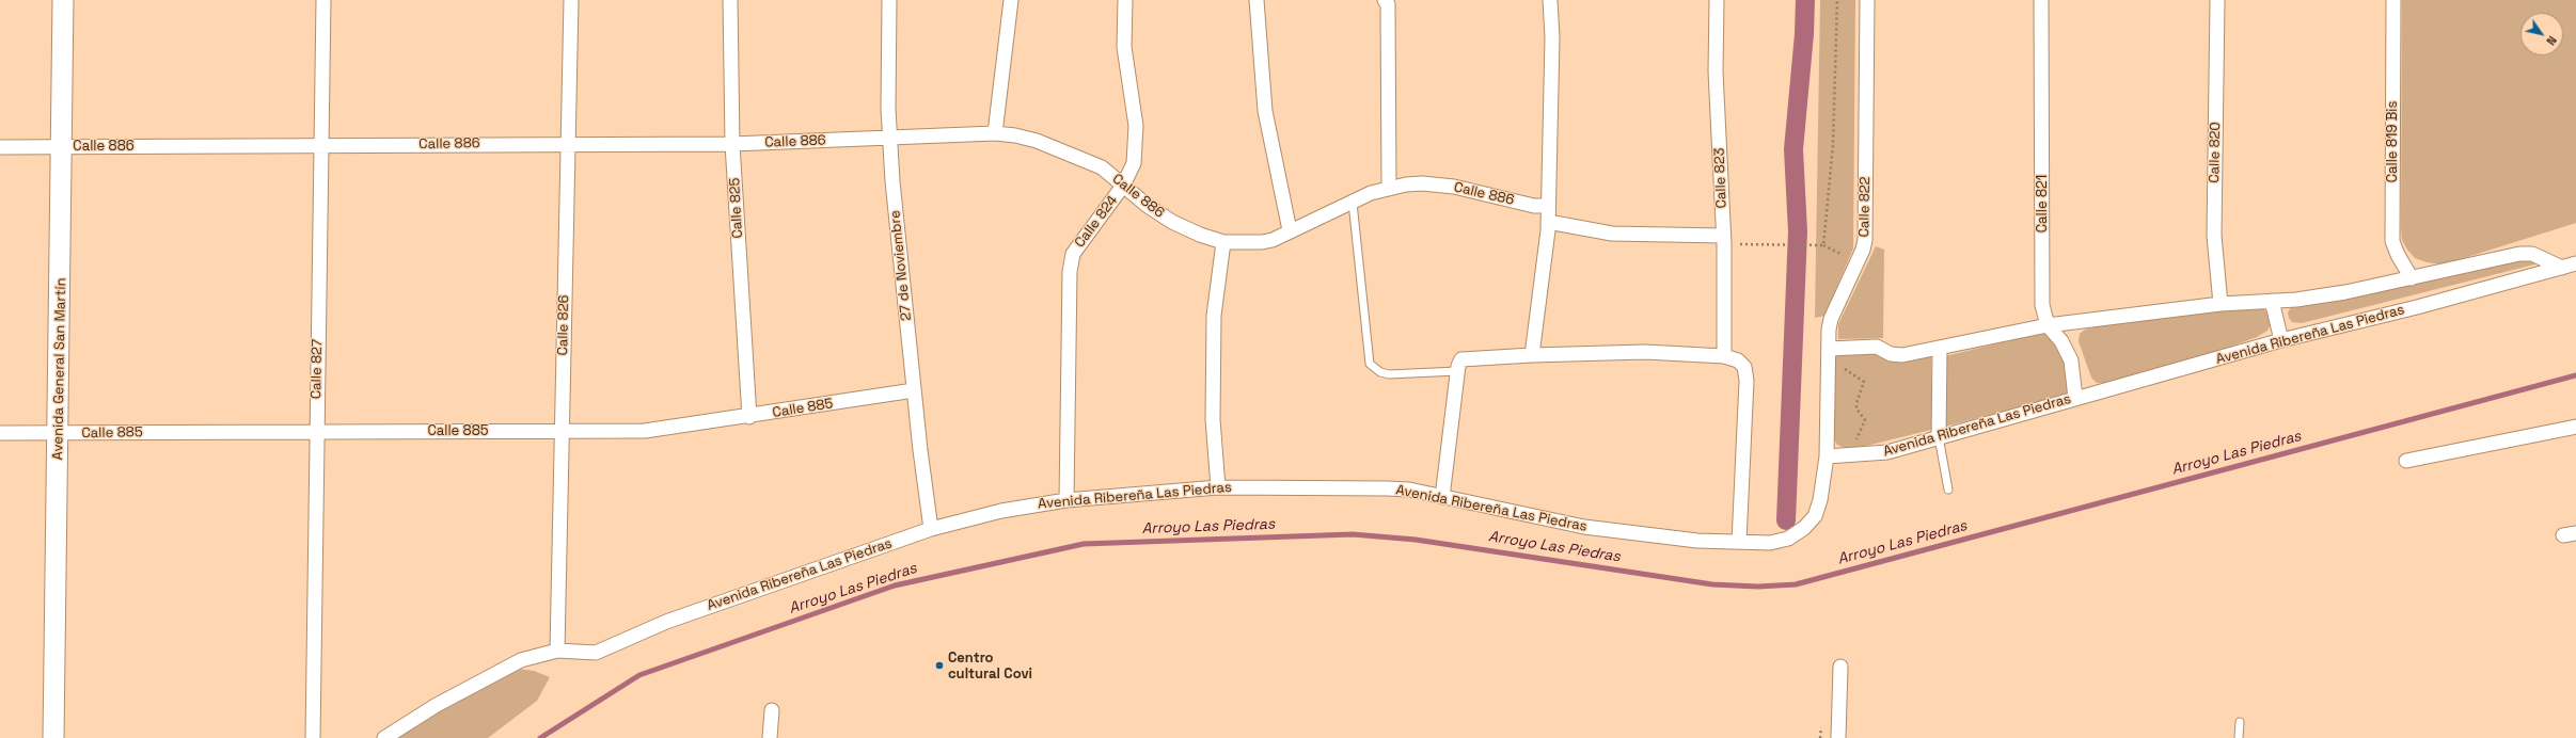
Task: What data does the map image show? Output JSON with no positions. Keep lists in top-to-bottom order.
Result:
{
  "streets": {
    "main road": ["Avenida General San Martín"],
    "street": [
      "Calle 886",
      "Calle 819 Bis",
      "Calle 820",
      "Calle 823",
      "Calle 821",
      "Calle 822",
      "Calle 825",
      "Calle 824",
      "27 de Noviembre",
      "Calle 826",
      "Avenida Ribereña Las Piedras",
      "Calle 827",
      "Calle 885"
    ]
  },
  "crossings": [
    ["Calle 886", "Calle 825"],
    ["Calle 886", "Calle 824"],
    ["Calle 886", "27 de Noviembre"],
    ["Calle 886", "Calle 826"],
    ["Calle 886", "Avenida General San Martín"],
    ["Calle 886", "Calle 827"],
    ["Calle 819 Bis", "Avenida Ribereña Las Piedras"],
    ["Calle 820", "Avenida Ribereña Las Piedras"],
    ["Calle 821", "Avenida Ribereña Las Piedras"],
    ["Calle 822", "Avenida Ribereña Las Piedras"],
    ["Calle 825", "Calle 885"],
    ["Calle 824", "Avenida Ribereña Las Piedras"],
    ["27 de Noviembre", "Avenida Ribereña Las Piedras"],
    ["27 de Noviembre", "Calle 885"],
    ["Calle 826", "Avenida Ribereña Las Piedras"],
    ["Calle 826", "Calle 885"],
    ["Avenida General San Martín", "Calle 885"],
    ["Calle 827", "Calle 885"]
  ],
  "water": ["Arroyo Las Piedras"],
  "places": ["Centro cultural Covi"],
  "north": "bottom right"
}
